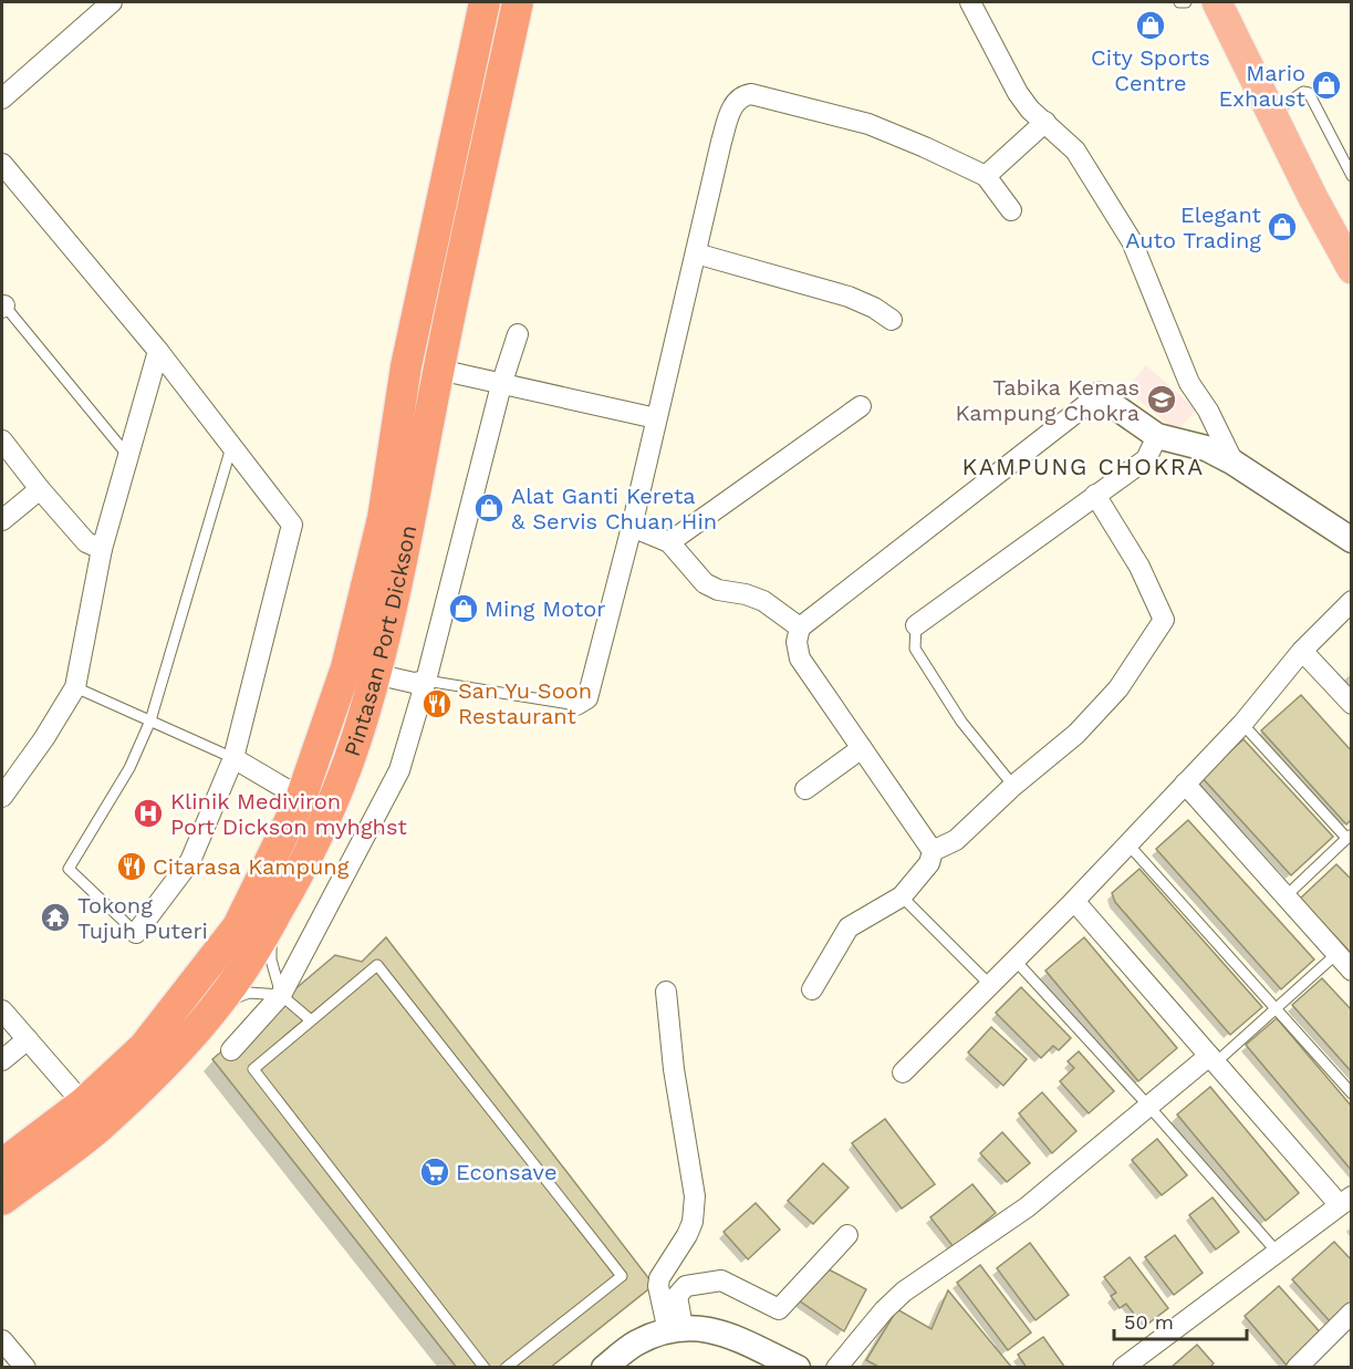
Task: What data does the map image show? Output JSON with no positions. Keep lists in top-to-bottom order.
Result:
{
  "streets": {
    "highway": ["Pintasan Port Dickson"]
  },
  "districts": ["KAMPUNG CHOKRA"],
  "places": {
    "shop": [
      "City Sports Centre",
      "Mario Exhaust",
      "Elegant Auto Trading",
      "Alat Ganti Kereta & Servis Chuan Hin",
      "Ming Motor"
    ],
    "school or university": ["Tabika Kemas Kampung Chokra"],
    "restaurant": ["San Yu Soon Restaurant", "Citarasa Kampung"],
    "hospital": ["Klinik Mediviron Port Dickson myhghst"],
    "temple": ["Tokong Tujuh Puteri"],
    "supermarket": ["Econsave"]
  },
  "scale_bar": "50 m"
}
